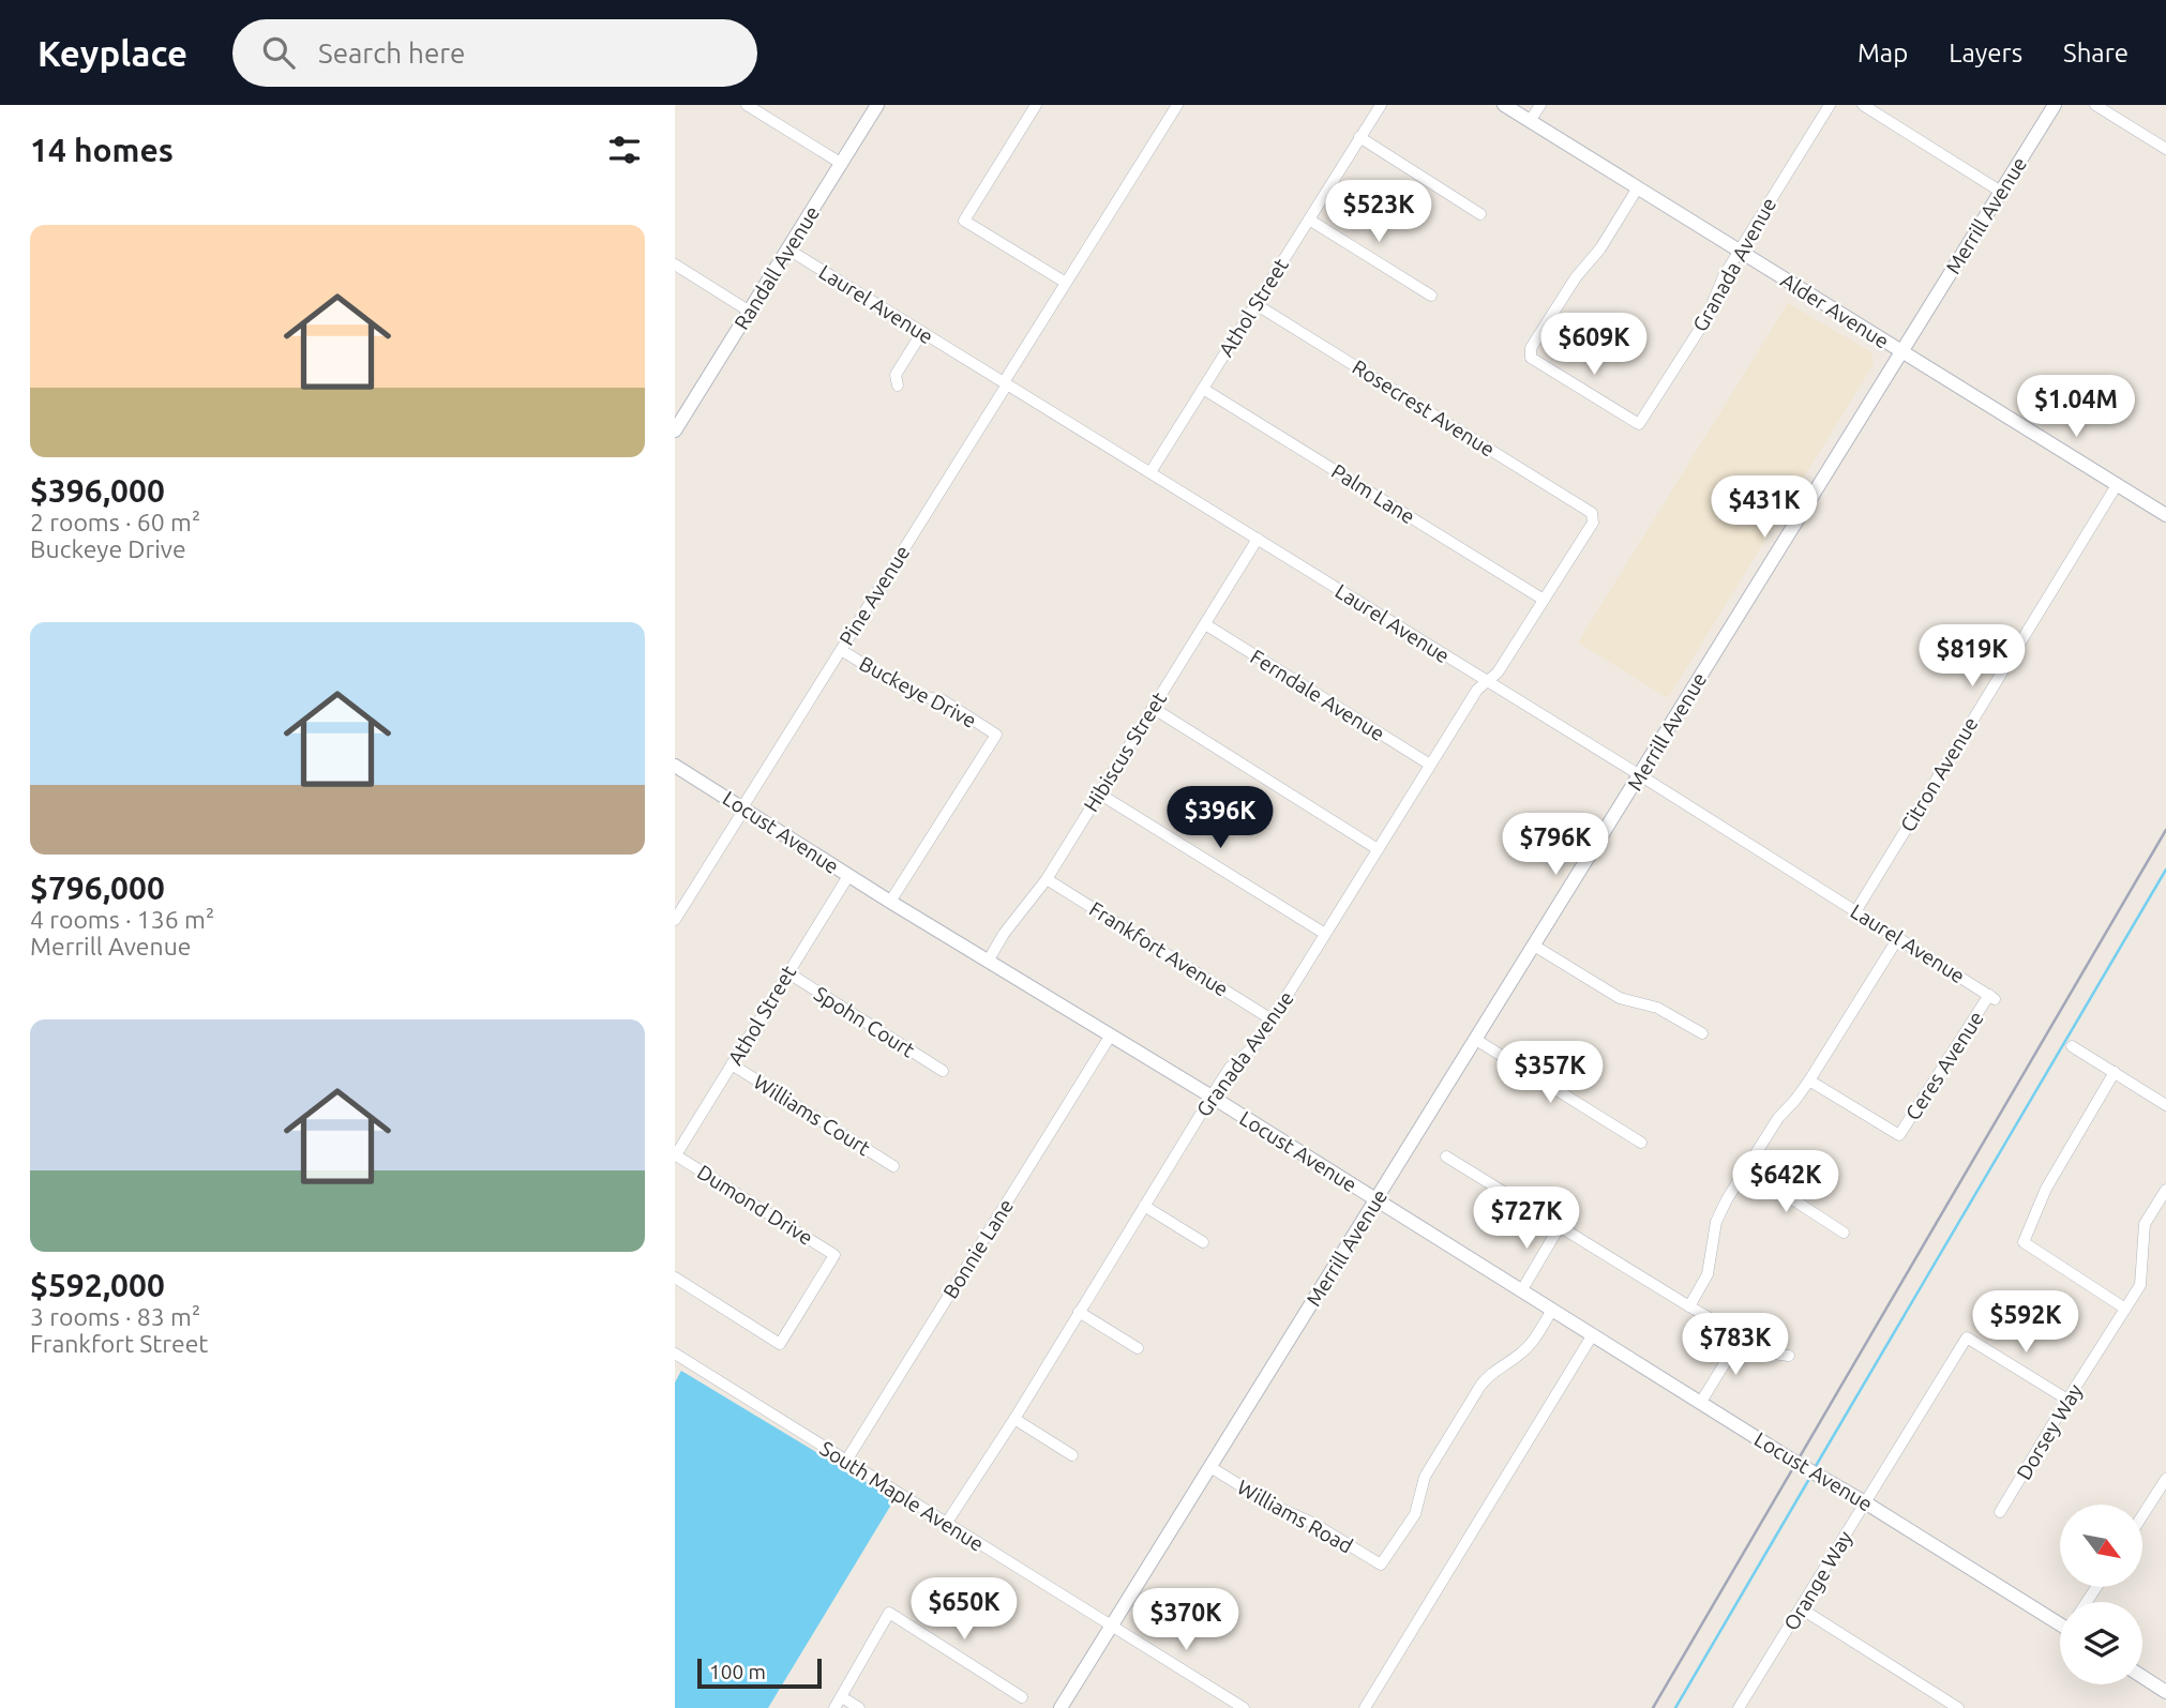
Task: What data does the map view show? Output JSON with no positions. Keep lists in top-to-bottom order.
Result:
{
  "streets": {
    "main road": [
      "Merrill Avenue",
      "Randall Avenue",
      "Alder Avenue",
      "Locust Avenue"
    ],
    "street": [
      "Granada Avenue",
      "Laurel Avenue",
      "Athol Street",
      "Rosecrest Avenue",
      "Palm Lane",
      "Pine Avenue",
      "Buckeye Drive",
      "Ferndale Avenue",
      "Hibiscus Street",
      "Citron Avenue",
      "Frankfort Avenue",
      "Spohn Court",
      "Ceres Avenue",
      "Williams Court",
      "Dumond Drive",
      "Bonnie Lane",
      "Dorsey Way",
      "South Maple Avenue",
      "Williams Road",
      "Orange Way"
    ]
  },
  "crossings": [
    ["Merrill Avenue", "Laurel Avenue"],
    ["Merrill Avenue", "Alder Avenue"],
    ["Merrill Avenue", "Locust Avenue"],
    ["Merrill Avenue", "South Maple Avenue"],
    ["Merrill Avenue", "Williams Road"],
    ["Granada Avenue", "Laurel Avenue"],
    ["Granada Avenue", "Alder Avenue"],
    ["Granada Avenue", "Rosecrest Avenue"],
    ["Granada Avenue", "Palm Lane"],
    ["Granada Avenue", "Ferndale Avenue"],
    ["Granada Avenue", "Locust Avenue"],
    ["Granada Avenue", "Frankfort Avenue"],
    ["Granada Avenue", "South Maple Avenue"],
    ["Randall Avenue", "Laurel Avenue"],
    ["Laurel Avenue", "Athol Street"],
    ["Laurel Avenue", "Pine Avenue"],
    ["Laurel Avenue", "Hibiscus Street"],
    ["Laurel Avenue", "Citron Avenue"],
    ["Laurel Avenue", "Ceres Avenue"],
    ["Athol Street", "Rosecrest Avenue"],
    ["Athol Street", "Palm Lane"],
    ["Athol Street", "Locust Avenue"],
    ["Athol Street", "Spohn Court"],
    ["Athol Street", "Williams Court"],
    ["Athol Street", "Dumond Drive"],
    ["Alder Avenue", "Citron Avenue"],
    ["Pine Avenue", "Buckeye Drive"],
    ["Pine Avenue", "Locust Avenue"],
    ["Buckeye Drive", "Locust Avenue"],
    ["Ferndale Avenue", "Hibiscus Street"],
    ["Hibiscus Street", "Locust Avenue"],
    ["Hibiscus Street", "Frankfort Avenue"],
    ["Locust Avenue", "Bonnie Lane"],
    ["Locust Avenue", "Williams Road"],
    ["Locust Avenue", "Orange Way"],
    ["Bonnie Lane", "South Maple Avenue"],
    ["Dorsey Way", "Orange Way"]
  ],
  "scale_bar": "100 m",
  "north": "bottom right",
  "page": {
    "header": "Keyplace",
    "search": "Search here",
    "nav": ["Map", "Layers", "Share"],
    "heading": "14 homes",
    "price": [
      "$523K",
      "$609K",
      "$1.04M",
      "$431K",
      "$819K",
      "$396K",
      "$796K",
      "$357K",
      "$642K",
      "$727K",
      "$592K",
      "$783K",
      "$650K",
      "$370K"
    ],
    "list": [
      {
        "name": "$396,000",
        "note": "2 rooms · 60 m² · Buckeye Drive"
      },
      {
        "name": "$796,000",
        "note": "4 rooms · 136 m² · Merrill Avenue"
      },
      {
        "name": "$592,000",
        "note": "3 rooms · 83 m² · Frankfort Street"
      }
    ],
    "scale": "100 m"
  }
}
